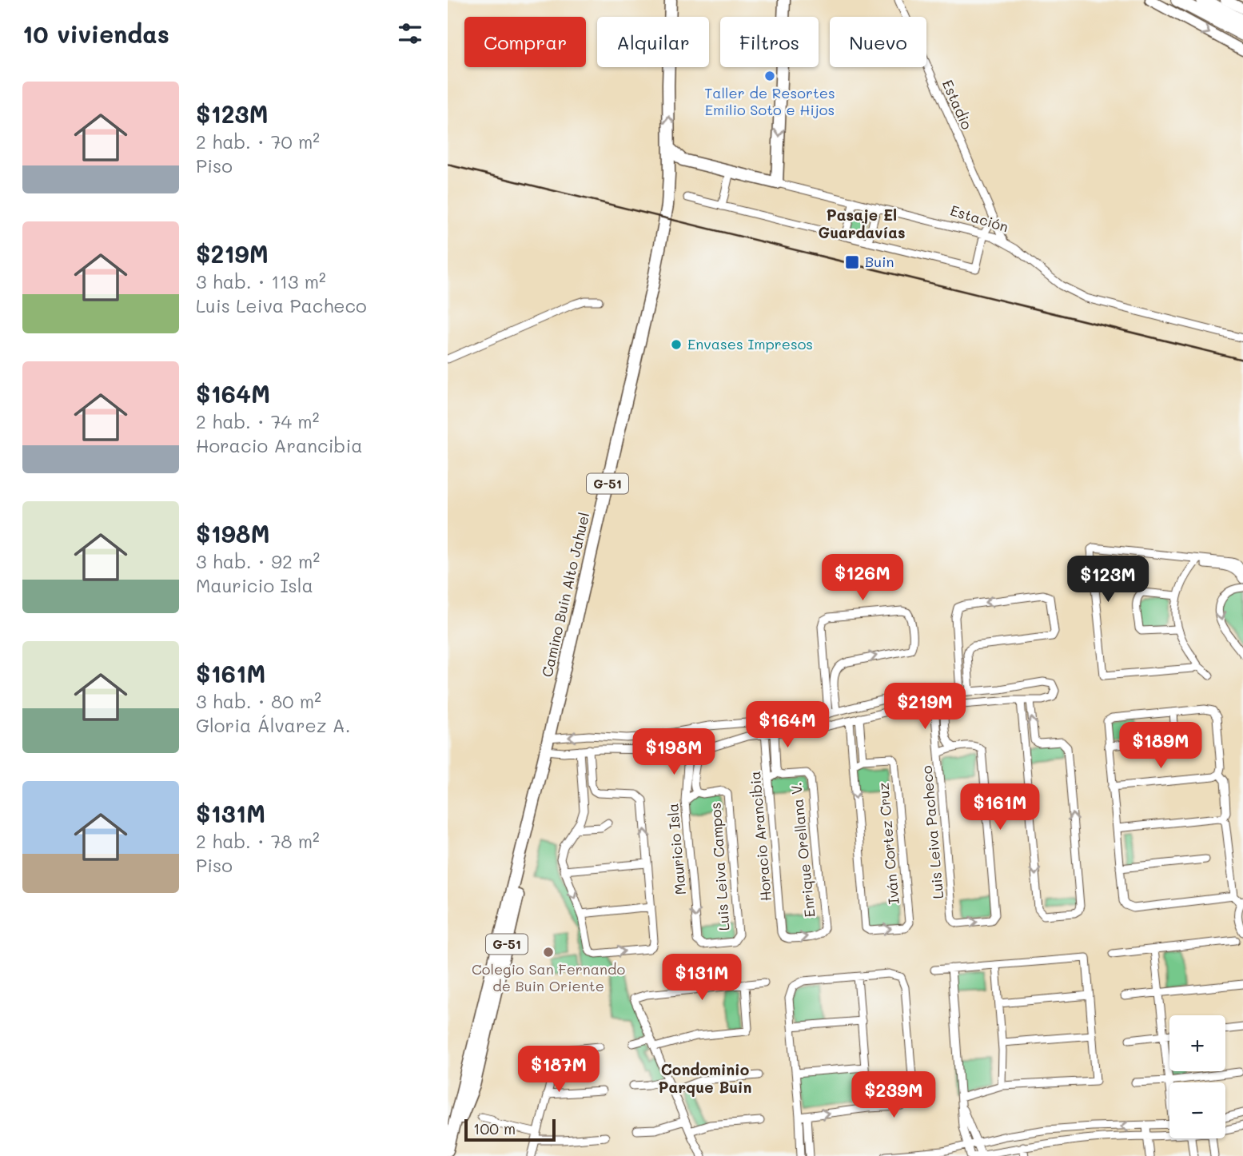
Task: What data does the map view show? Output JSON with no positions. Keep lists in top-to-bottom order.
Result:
{
  "streets": {
    "main road": ["Estación", "G-51", "Camino Buin Alto Jahuel"],
    "street": [
      "Estadio",
      "Luis Leiva Pacheco",
      "Horacio Arancibia",
      "Iván Cortez Cruz",
      "Mauricio Isla",
      "Enrique Orellana V.",
      "Luis Leiva Campos"
    ]
  },
  "crossings": [
    ["Estadio", "Estación"],
    ["Estación", "G-51"],
    ["G-51", "Camino Buin Alto Jahuel"],
    ["Horacio Arancibia", "Enrique Orellana V."],
    ["Mauricio Isla", "Luis Leiva Campos"]
  ],
  "districts": ["Pasaje El Guardavías", "Condominio Parque Buin"],
  "places": {
    "other": ["Taller de Resortes Emilio Soto e Hijos", "Envases Impresos", "Colegio San Fernando de Buin Oriente"],
    "transit": ["Buin"]
  },
  "scale_bar": "100 m",
  "page": {
    "heading": "10 viviendas",
    "chip": [
      "Comprar",
      "Alquilar",
      "Filtros",
      "Nuevo"
    ],
    "list": [
      {
        "name": "$123M",
        "note": "2 hab. · 70 m² · Piso"
      },
      {
        "name": "$219M",
        "note": "3 hab. · 113 m² · Luis Leiva Pacheco"
      },
      {
        "name": "$164M",
        "note": "2 hab. · 74 m² · Horacio Arancibia"
      },
      {
        "name": "$198M",
        "note": "3 hab. · 92 m² · Mauricio Isla"
      },
      {
        "name": "$161M",
        "note": "3 hab. · 80 m² · Gloria Álvarez A."
      },
      {
        "name": "$131M",
        "note": "2 hab. · 78 m² · Piso"
      }
    ],
    "price": [
      "$126M",
      "$123M",
      "$219M",
      "$164M",
      "$189M",
      "$198M",
      "$161M",
      "$131M",
      "$187M",
      "$239M"
    ],
    "map_buttons": ["+", "−"],
    "scale": "100 m"
  }
}
